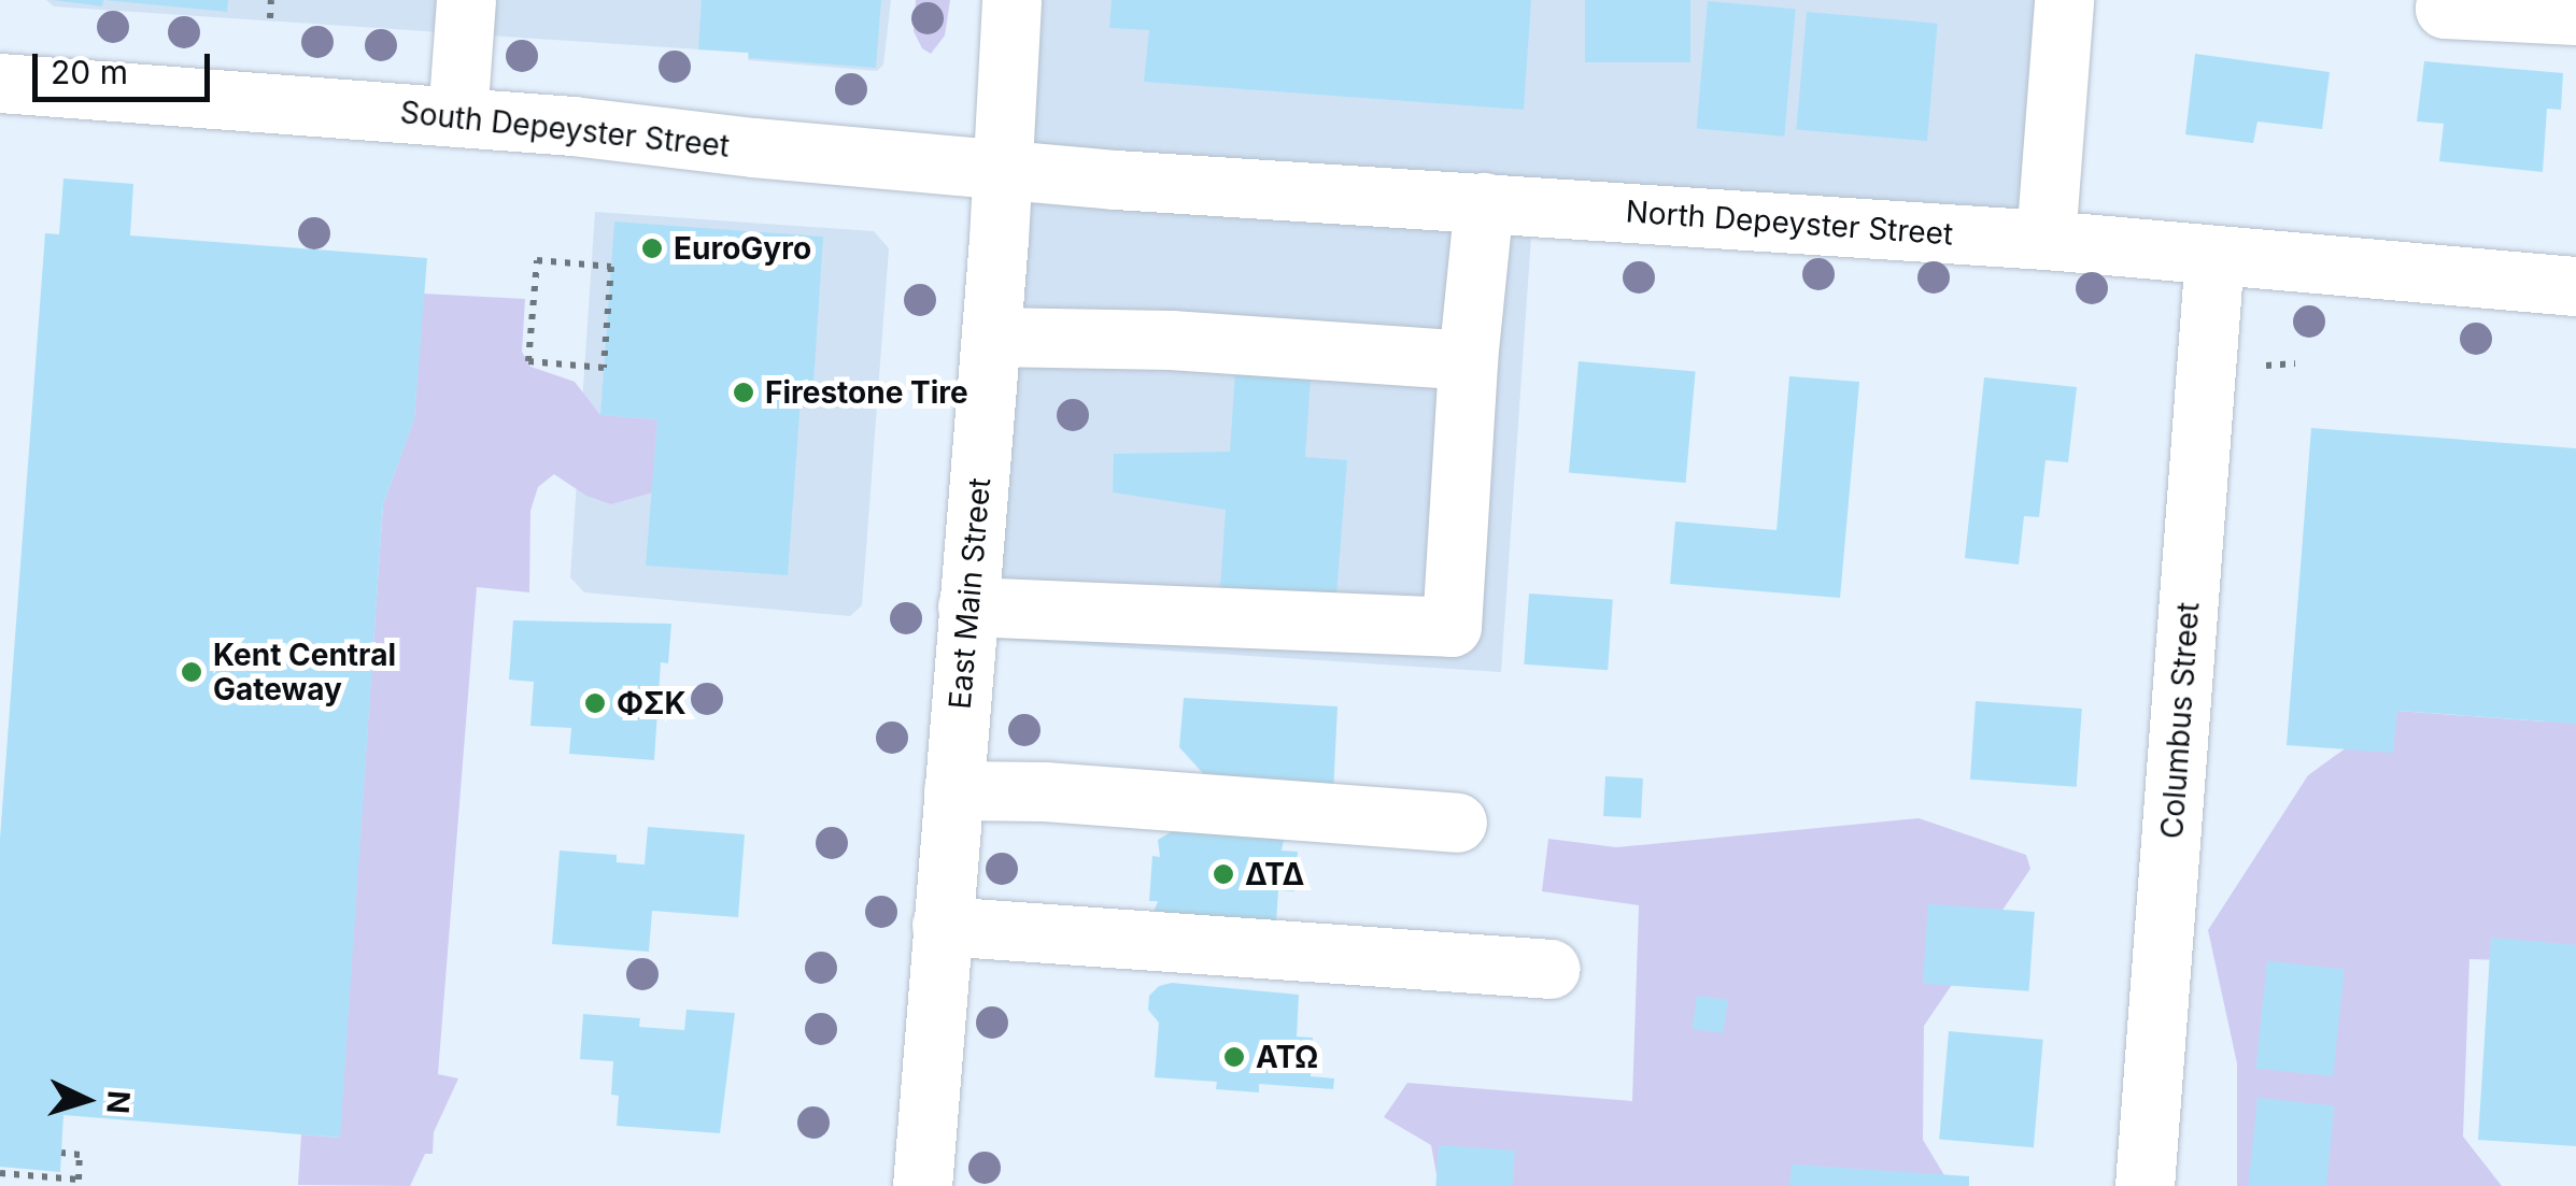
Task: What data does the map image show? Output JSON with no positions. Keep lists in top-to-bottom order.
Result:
{
  "streets": {
    "street": [
      "South Depeyster Street",
      "North Depeyster Street",
      "East Main Street",
      "Columbus Street"
    ]
  },
  "crossings": [
    ["South Depeyster Street", "North Depeyster Street"],
    ["South Depeyster Street", "East Main Street"],
    ["North Depeyster Street", "East Main Street"],
    ["North Depeyster Street", "Columbus Street"]
  ],
  "places": [
    "EuroGyro",
    "Firestone Tire",
    "Kent Central Gateway",
    "ΦΣΚ",
    "ΔΤΔ",
    "ΑΤΩ"
  ],
  "scale_bar": "20 m",
  "north": "right"
}
